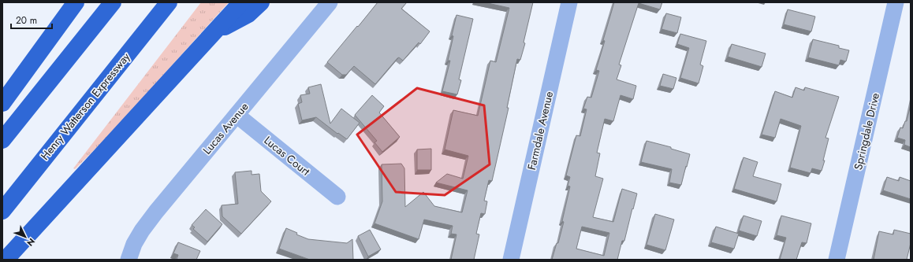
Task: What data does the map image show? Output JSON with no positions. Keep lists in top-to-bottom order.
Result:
{
  "streets": {
    "highway": ["Henry Watterson Expressway"],
    "street": [
      "Lucas Avenue",
      "Farmdale Avenue",
      "Springdale Drive",
      "Lucas Court"
    ]
  },
  "crossings": [
    ["Lucas Avenue", "Lucas Court"]
  ],
  "scale_bar": "20 m",
  "north": "bottom right"
}
